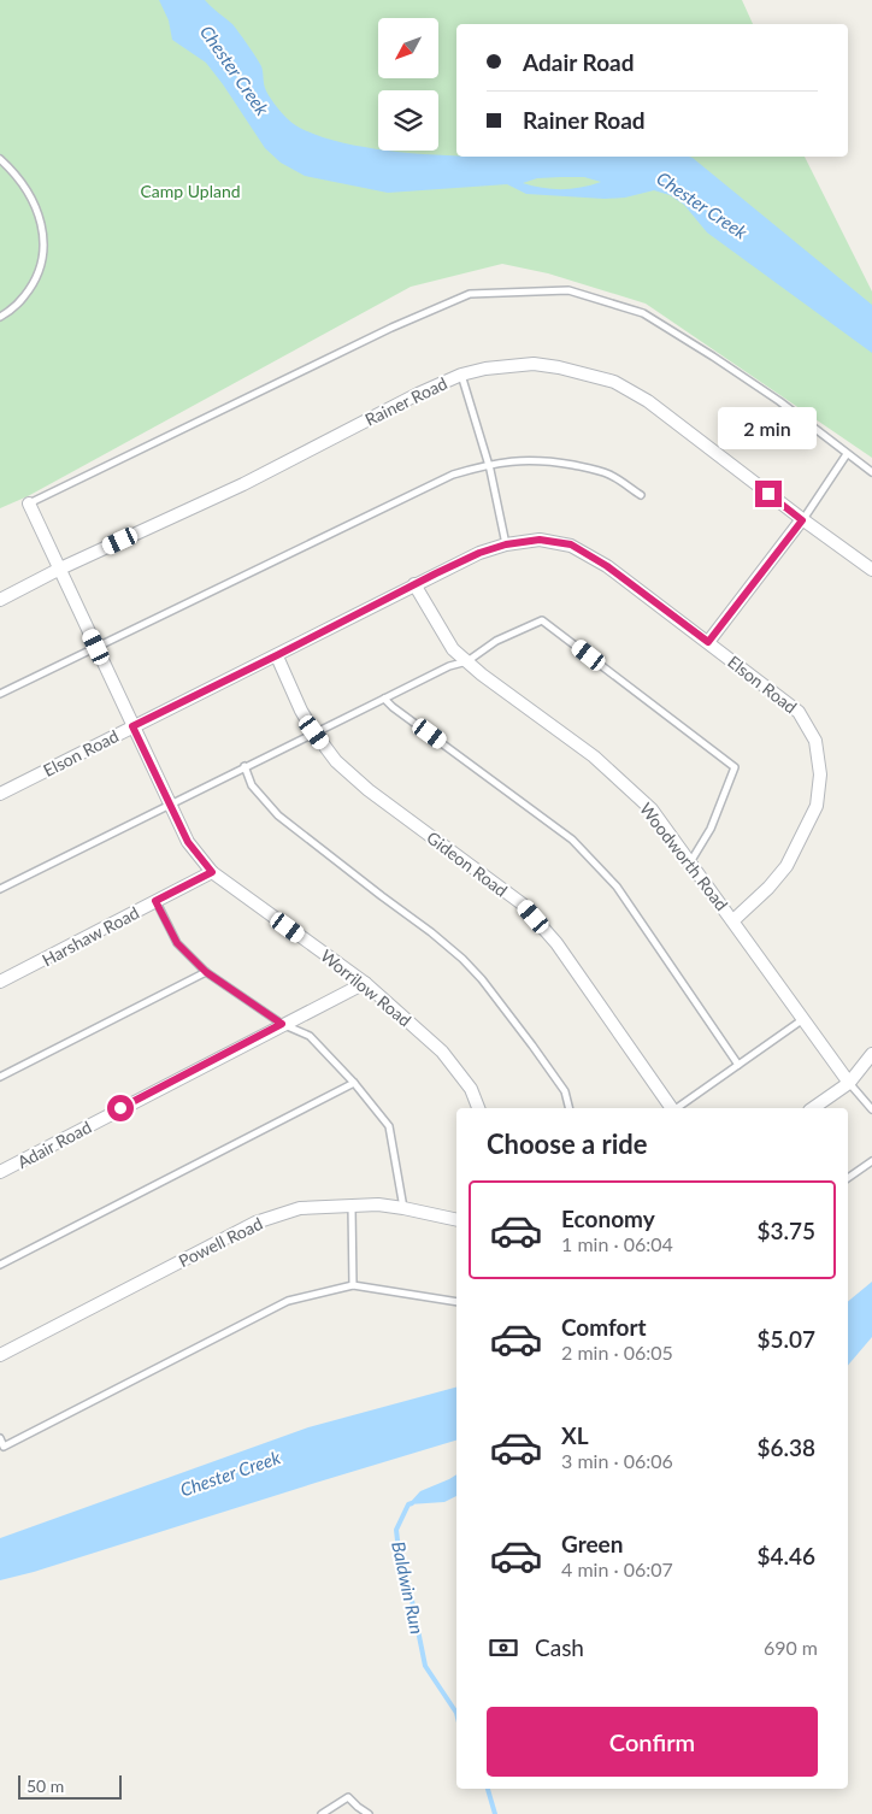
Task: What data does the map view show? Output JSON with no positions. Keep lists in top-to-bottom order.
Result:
{
  "streets": {
    "street": [
      "Rainer Road",
      "Elson Road",
      "Woodworth Road",
      "Gideon Road",
      "Harshaw Road",
      "Worrilow Road",
      "Adair Road",
      "Powell Road"
    ]
  },
  "crossings": [
    ["Rainer Road", "Worrilow Road"],
    ["Elson Road", "Woodworth Road"],
    ["Elson Road", "Gideon Road"],
    ["Elson Road", "Worrilow Road"],
    ["Harshaw Road", "Worrilow Road"],
    ["Worrilow Road", "Adair Road"]
  ],
  "water": ["Chester Creek", "Baldwin Run"],
  "parks": ["Camp Upland"],
  "scale_bar": "50 m",
  "north": "bottom left",
  "page": {
    "banner": ["Adair Road", "Rainer Road"],
    "bubble": "2 min",
    "heading": "Choose a ride",
    "list": [
      {
        "name": "Economy",
        "note": "1 min · 06:04",
        "value": "$3.75"
      },
      {
        "name": "Comfort",
        "note": "2 min · 06:05",
        "value": "$5.07"
      },
      {
        "name": "XL",
        "note": "3 min · 06:06",
        "value": "$6.38"
      },
      {
        "name": "Green",
        "note": "4 min · 06:07",
        "value": "$4.46"
      }
    ],
    "pay": ["Cash", "690 m"],
    "buttons": "Confirm",
    "scale": "50 m"
  }
}
